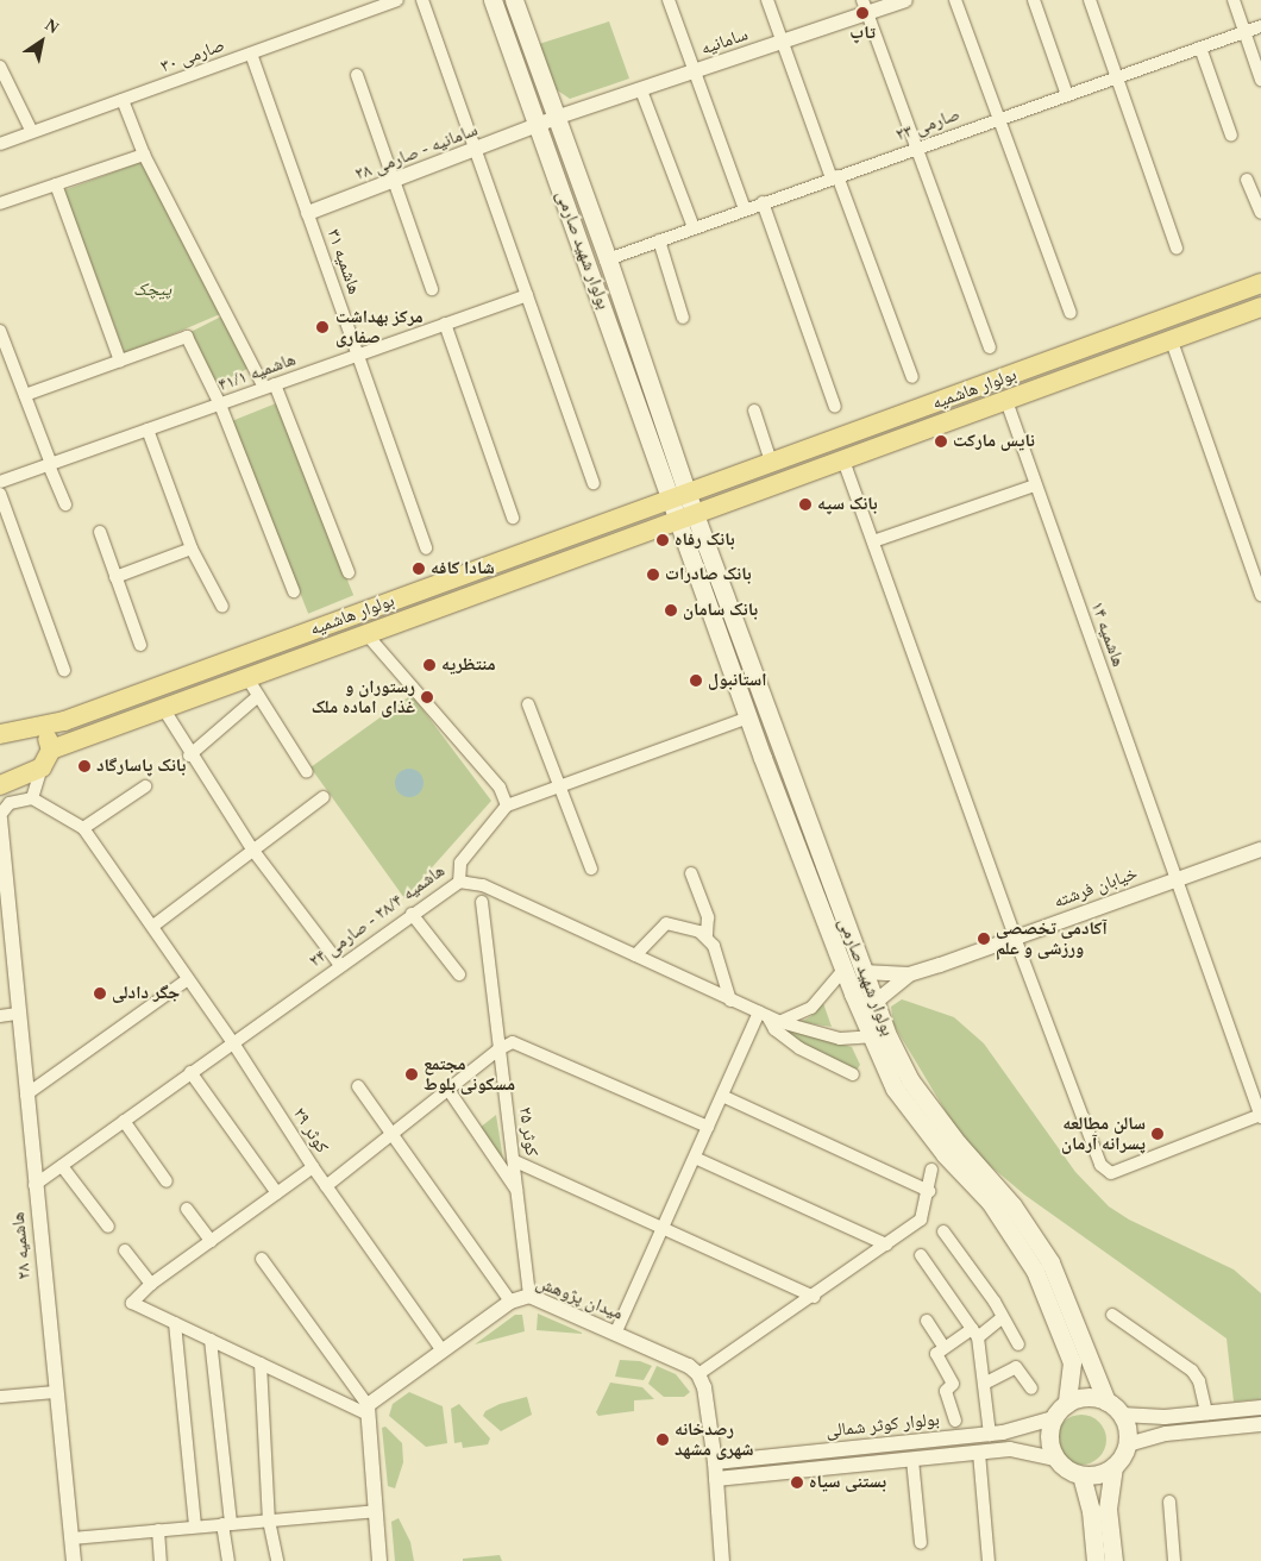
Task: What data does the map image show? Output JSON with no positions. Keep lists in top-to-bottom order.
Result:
{
  "streets": {
    "main road": ["بولوار شهید صارمی", "بولوار هاشمیه"],
    "street": [
      "سامانیه",
      "صارمی ۳۰",
      "صارمی ۲۳",
      "سامانیه - صارمی ۲۸",
      "هاشمیه ۳۱",
      "هاشمیه ۴۱/۱",
      "هاشمیه ۱۴",
      "خیابان فرشته",
      "هاشمیه ۲۸/۴ - صارمی ۲۴",
      "کوثر ۲۹",
      "کوثر ۲۵",
      "هاشمیه ۲۸",
      "میدان پژوهش",
      "بولوار کوثر شمالی"
    ]
  },
  "crossings": [
    ["سامانیه", "سامانیه - صارمی ۲۸"],
    ["سامانیه", "بولوار شهید صارمی"],
    ["صارمی ۳۰", "هاشمیه ۳۱"],
    ["صارمی ۲۳", "بولوار شهید صارمی"],
    ["سامانیه - صارمی ۲۸", "بولوار شهید صارمی"],
    ["سامانیه - صارمی ۲۸", "هاشمیه ۳۱"],
    ["بولوار شهید صارمی", "بولوار هاشمیه"],
    ["بولوار شهید صارمی", "خیابان فرشته"],
    ["بولوار شهید صارمی", "بولوار کوثر شمالی"],
    ["هاشمیه ۳۱", "هاشمیه ۴۱/۱"],
    ["بولوار هاشمیه", "هاشمیه ۱۴"],
    ["هاشمیه ۱۴", "خیابان فرشته"],
    ["هاشمیه ۲۸/۴ - صارمی ۲۴", "کوثر ۲۹"],
    ["هاشمیه ۲۸/۴ - صارمی ۲۴", "هاشمیه ۲۸"],
    ["کوثر ۲۹", "میدان پژوهش"],
    ["کوثر ۲۵", "میدان پژوهش"]
  ],
  "parks": ["پیچک"],
  "places": [
    "تاپ",
    "مرکز بهداشت صفاری",
    "نایس مارکت",
    "بانک سپه",
    "بانک رفاه",
    "شادا کافه",
    "بانک صادرات",
    "بانک سامان",
    "منتظریه",
    "استانبول",
    "رستوران و غذای اماده ملک",
    "بانک پاسارگاد",
    "آکادمی تخصصی ورزشی و علم",
    "جگر دادلی",
    "مجتمع مسکونی بلوط",
    "سالن مطالعه پسرانه آرمان",
    "رصدخانه شهری مشهد",
    "بستنی سیاه"
  ],
  "north": "top right"
}
